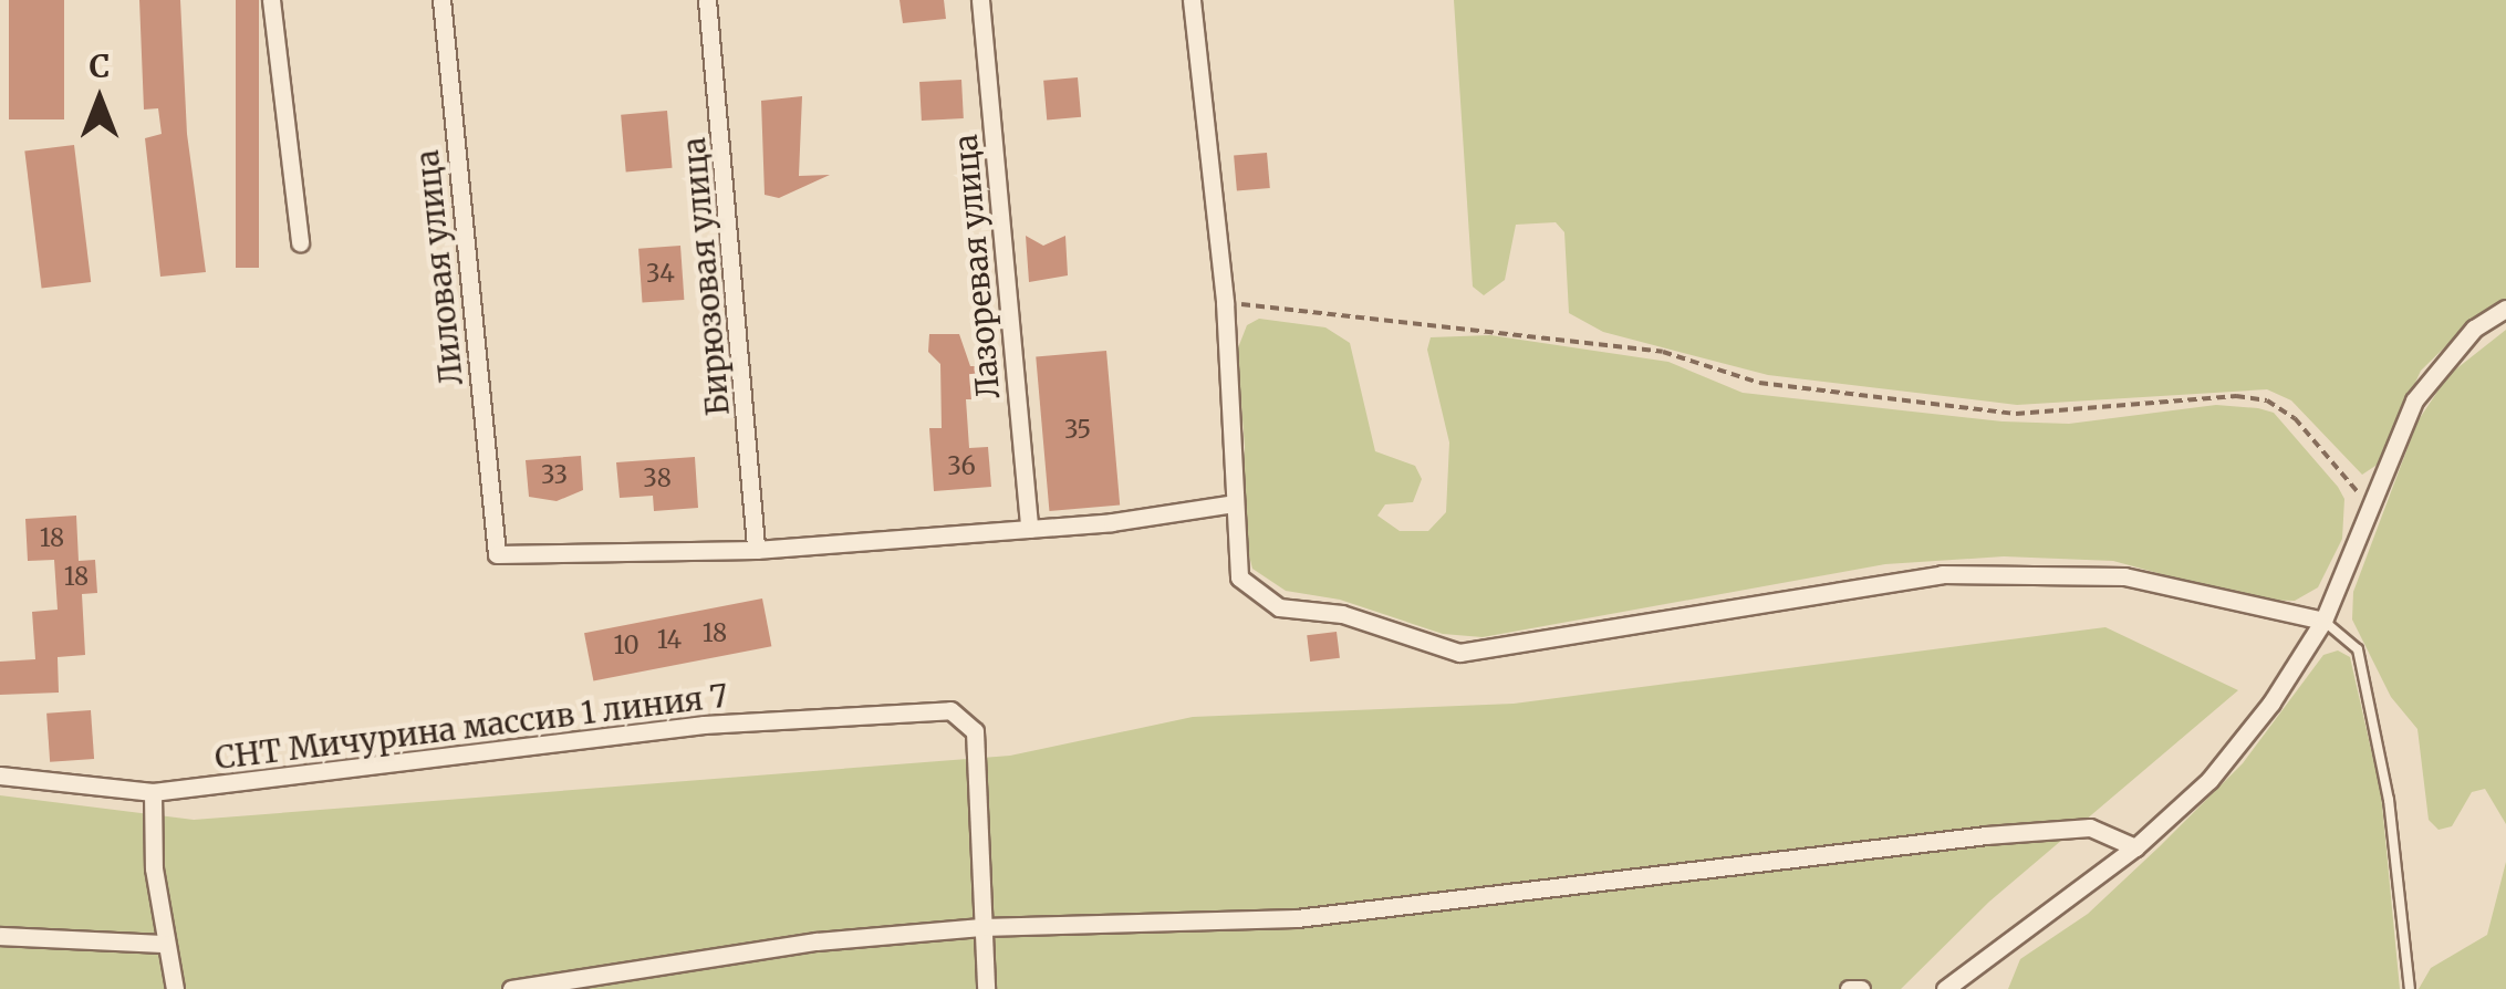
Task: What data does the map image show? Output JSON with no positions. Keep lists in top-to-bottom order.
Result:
{
  "streets": {
    "street": [
      "Лазоревая улица",
      "Лиловая улица",
      "Бирюзовая улица",
      "СНТ Мичурина массив 1 линия 7"
    ]
  },
  "crossings": [
    ["Лиловая улица", "Бирюзовая улица"]
  ],
  "house_numbers": [
    "34",
    "35",
    "36",
    "33",
    "38",
    "18",
    "18",
    "18",
    "14",
    "10"
  ],
  "north": "top"
}
